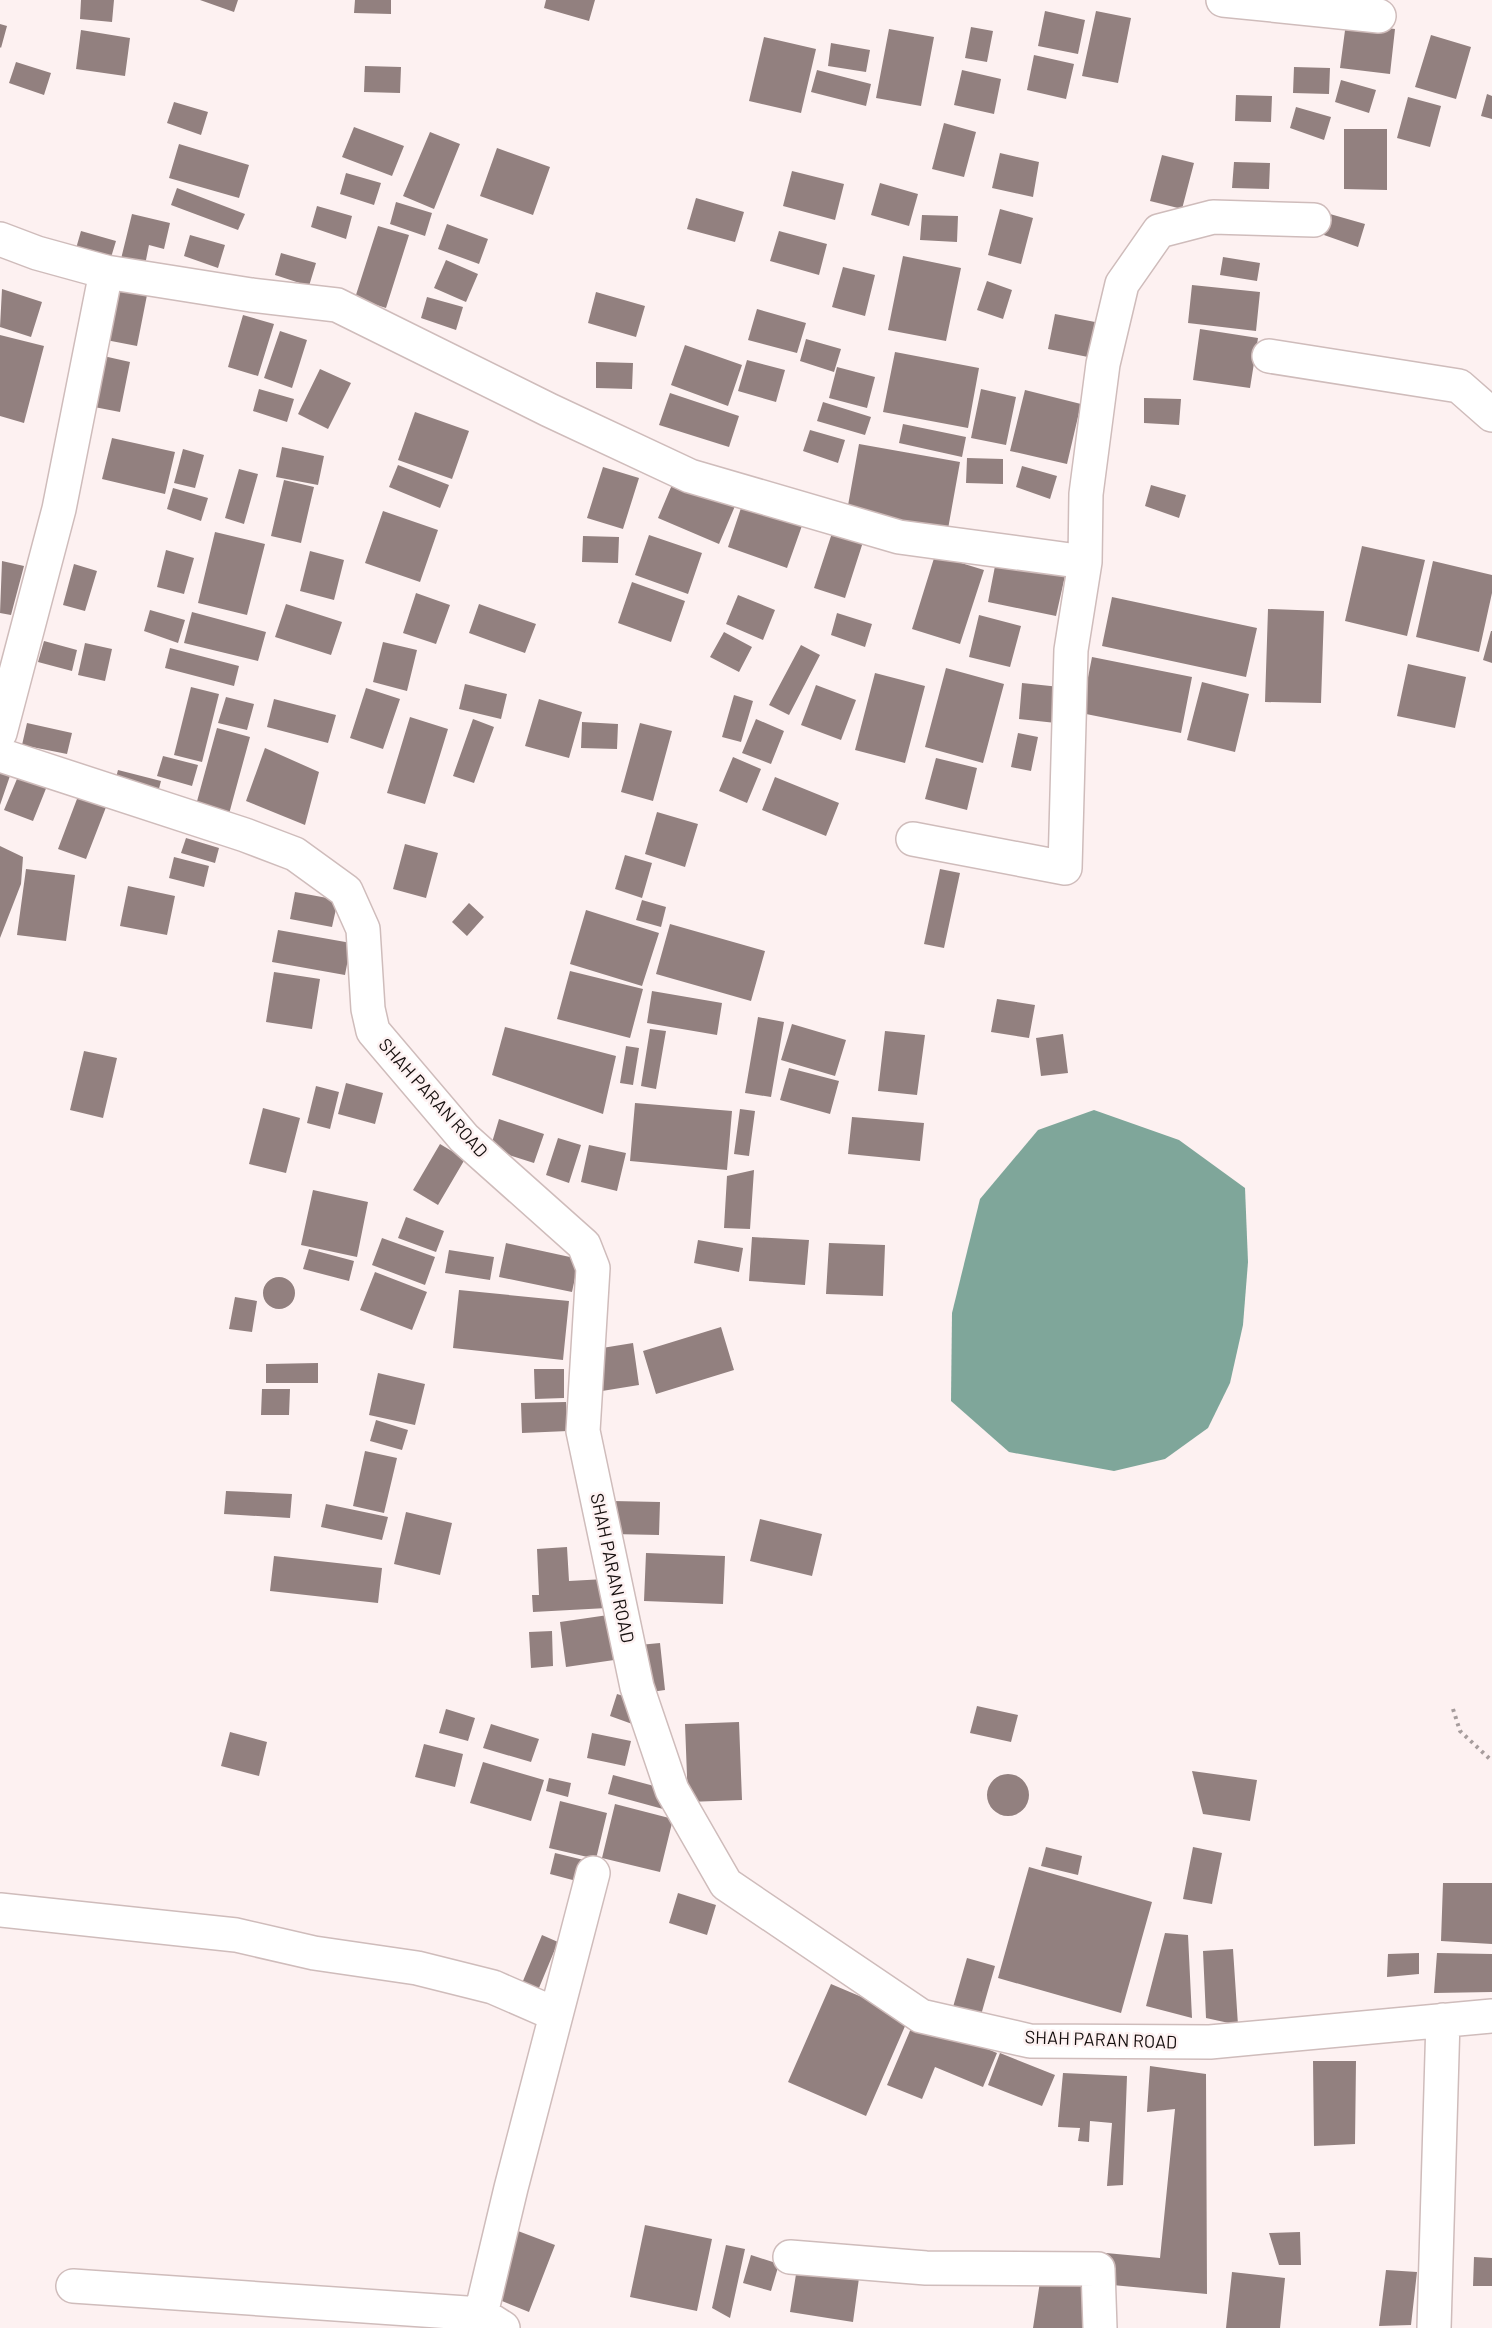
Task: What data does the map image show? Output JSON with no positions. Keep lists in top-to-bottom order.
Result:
{
  "streets": {
    "street": ["SHAH PARAN ROAD"]
  }
}
